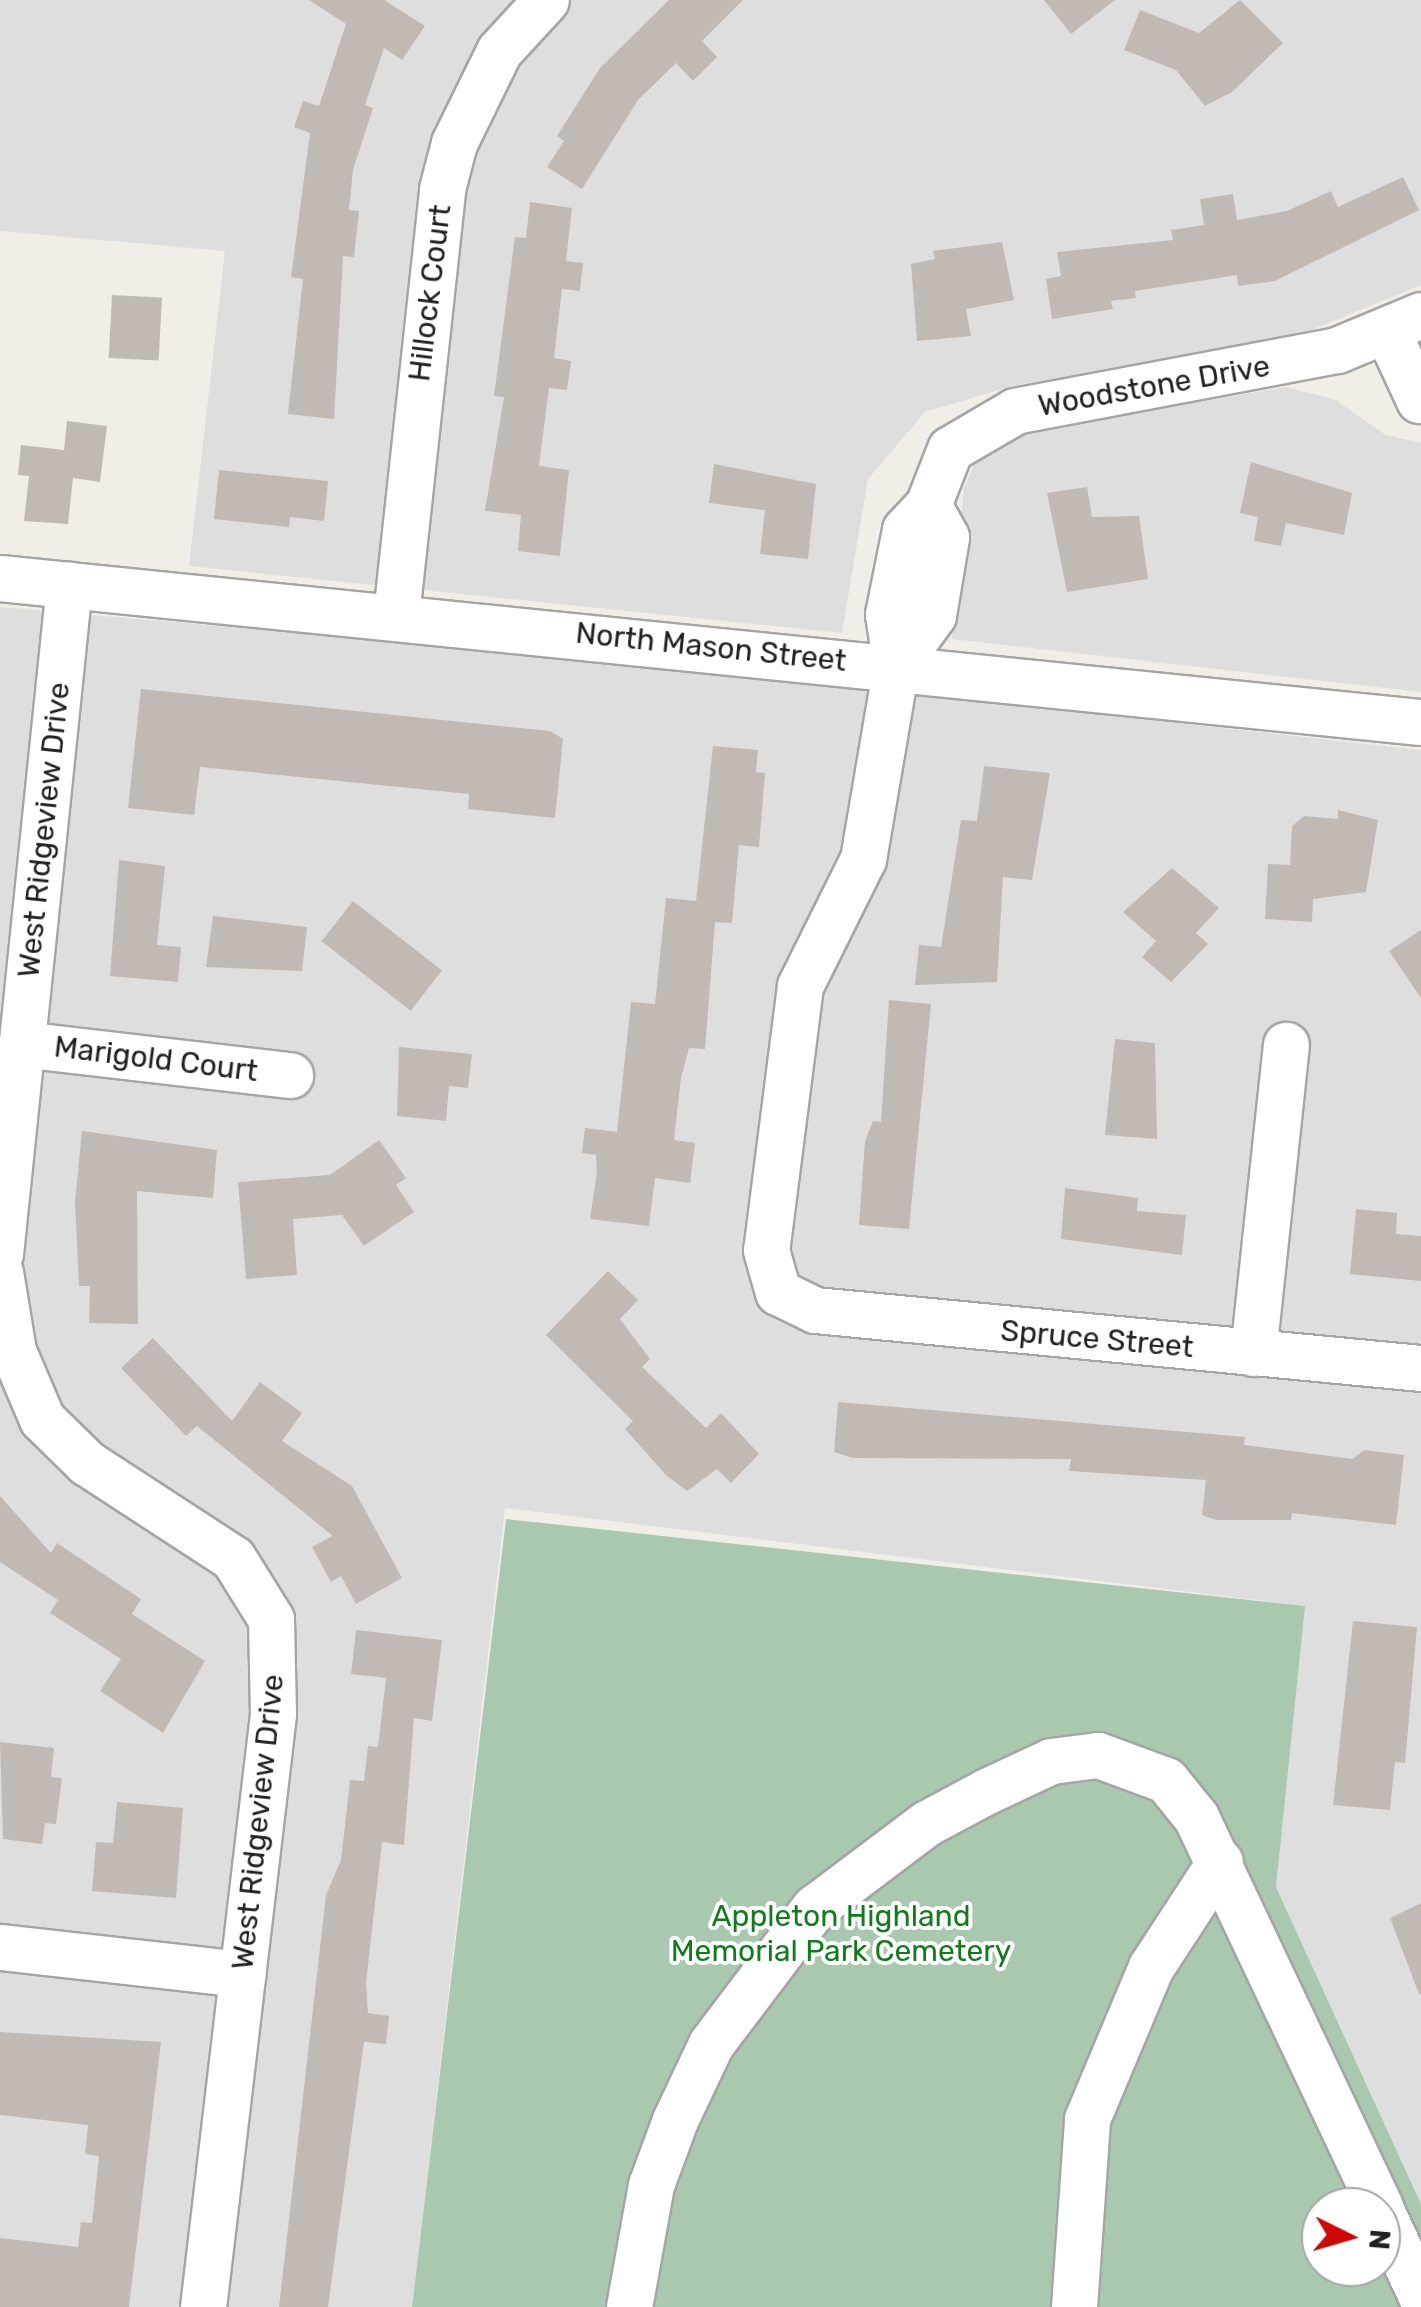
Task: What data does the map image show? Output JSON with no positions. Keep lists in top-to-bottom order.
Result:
{
  "streets": {
    "street": [
      "Hillock Court",
      "Woodstone Drive",
      "North Mason Street",
      "West Ridgeview Drive",
      "Marigold Court",
      "Spruce Street"
    ]
  },
  "crossings": [
    ["Hillock Court", "North Mason Street"],
    ["Woodstone Drive", "North Mason Street"],
    ["Woodstone Drive", "Spruce Street"],
    ["North Mason Street", "West Ridgeview Drive"],
    ["North Mason Street", "Spruce Street"],
    ["West Ridgeview Drive", "Marigold Court"]
  ],
  "parks": ["Appleton Highland Memorial Park Cemetery"],
  "north": "right"
}
